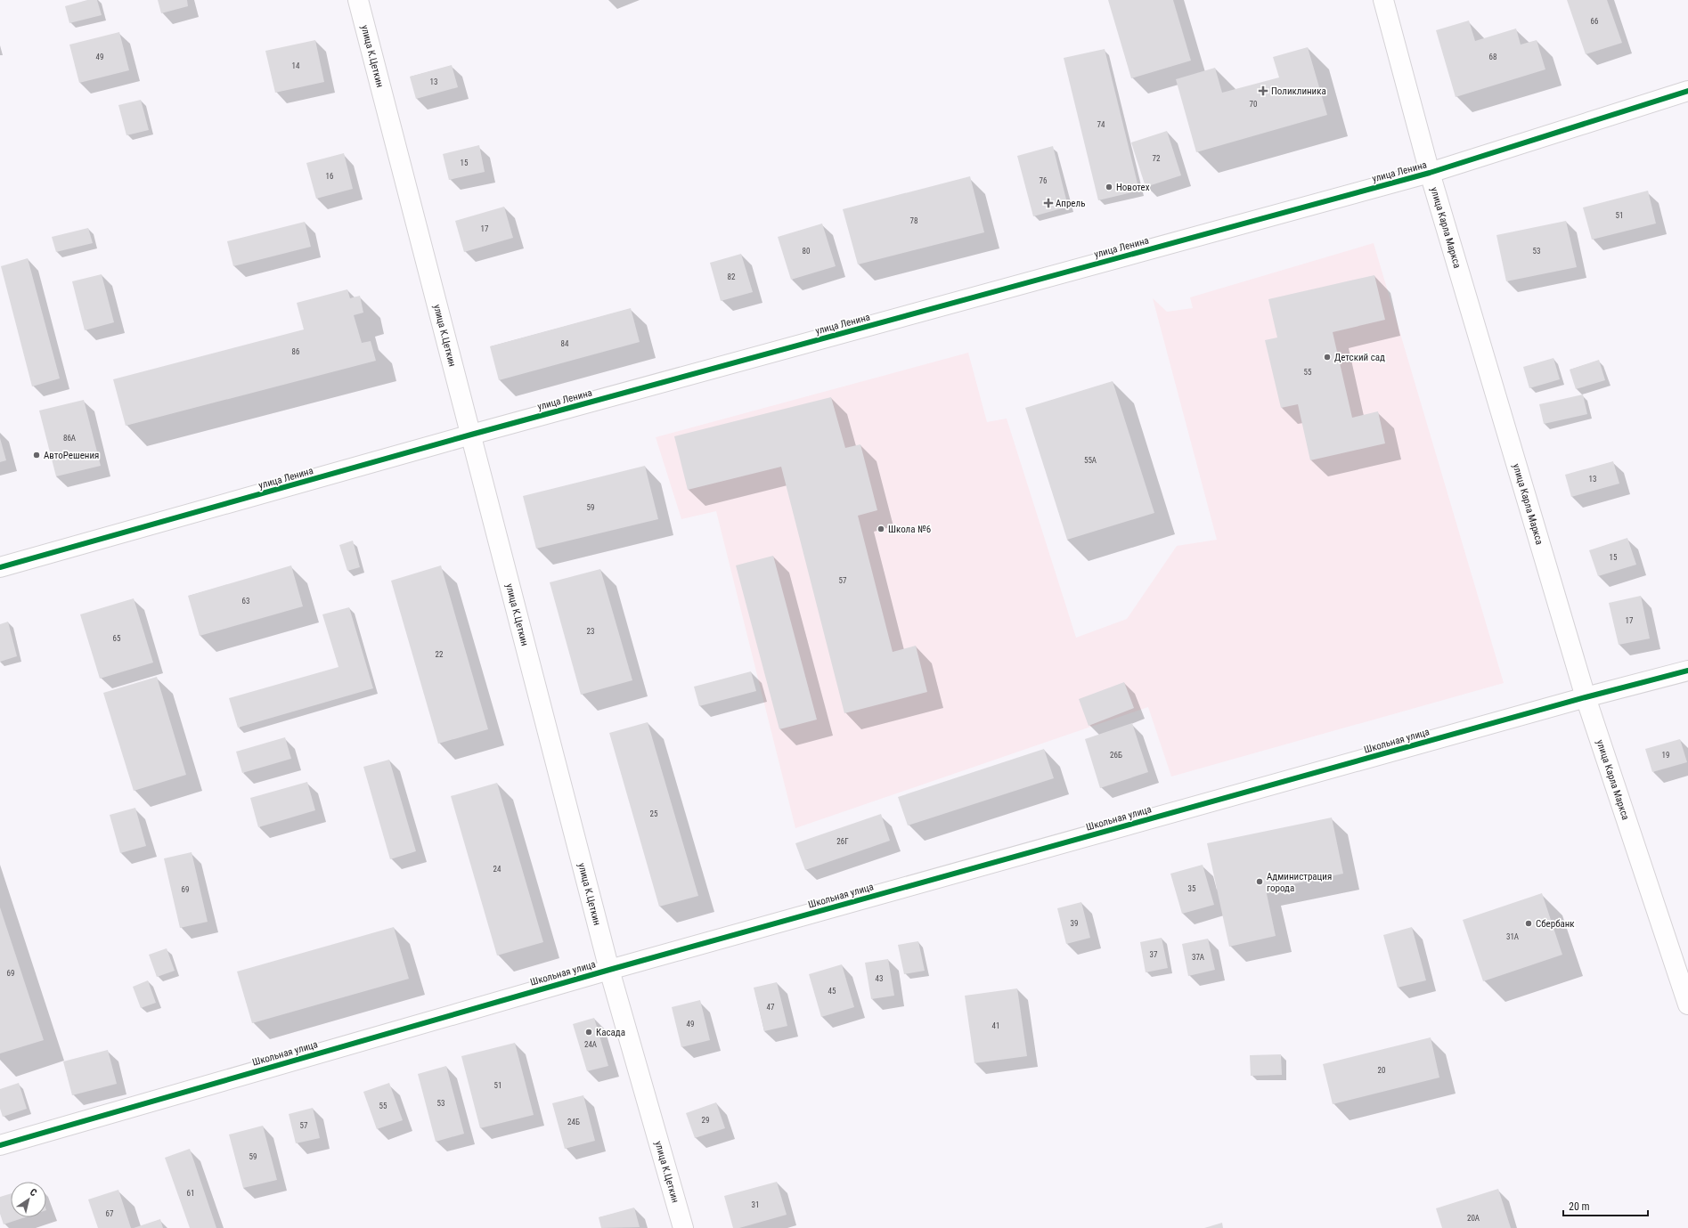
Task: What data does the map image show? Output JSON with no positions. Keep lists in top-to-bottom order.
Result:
{
  "streets": {
    "street": [
      "улица К.Цеткин",
      "улица Ленина",
      "улица Карла Маркса",
      "Школьная улица"
    ]
  },
  "crossings": [
    ["улица К.Цеткин", "улица Ленина"],
    ["улица К.Цеткин", "Школьная улица"],
    ["улица Ленина", "улица Карла Маркса"],
    ["улица Карла Маркса", "Школьная улица"]
  ],
  "places": {
    "health": ["Поликлиника", "Апрель"],
    "other": [
      "Новотех",
      "Детский сад",
      "АвтоРешения",
      "Школа №6",
      "Администрация города",
      "Сбербанк",
      "Касада"
    ]
  },
  "house_numbers": [
    "66",
    "49",
    "68",
    "14",
    "13",
    "70",
    "74",
    "72",
    "15",
    "16",
    "76",
    "51",
    "78",
    "17",
    "80",
    "53",
    "82",
    "84",
    "86",
    "55",
    "86А",
    "55А",
    "13",
    "59",
    "15",
    "57",
    "63",
    "17",
    "23",
    "65",
    "22",
    "26Б",
    "19",
    "25",
    "26Г",
    "24",
    "35",
    "69",
    "39",
    "31А",
    "37",
    "37А",
    "69",
    "43",
    "45",
    "47",
    "49",
    "41",
    "24А",
    "20",
    "51",
    "53",
    "55",
    "29",
    "24Б",
    "57",
    "59",
    "61",
    "31",
    "67",
    "20А"
  ],
  "scale_bar": "20 m",
  "north": "top right"
}
